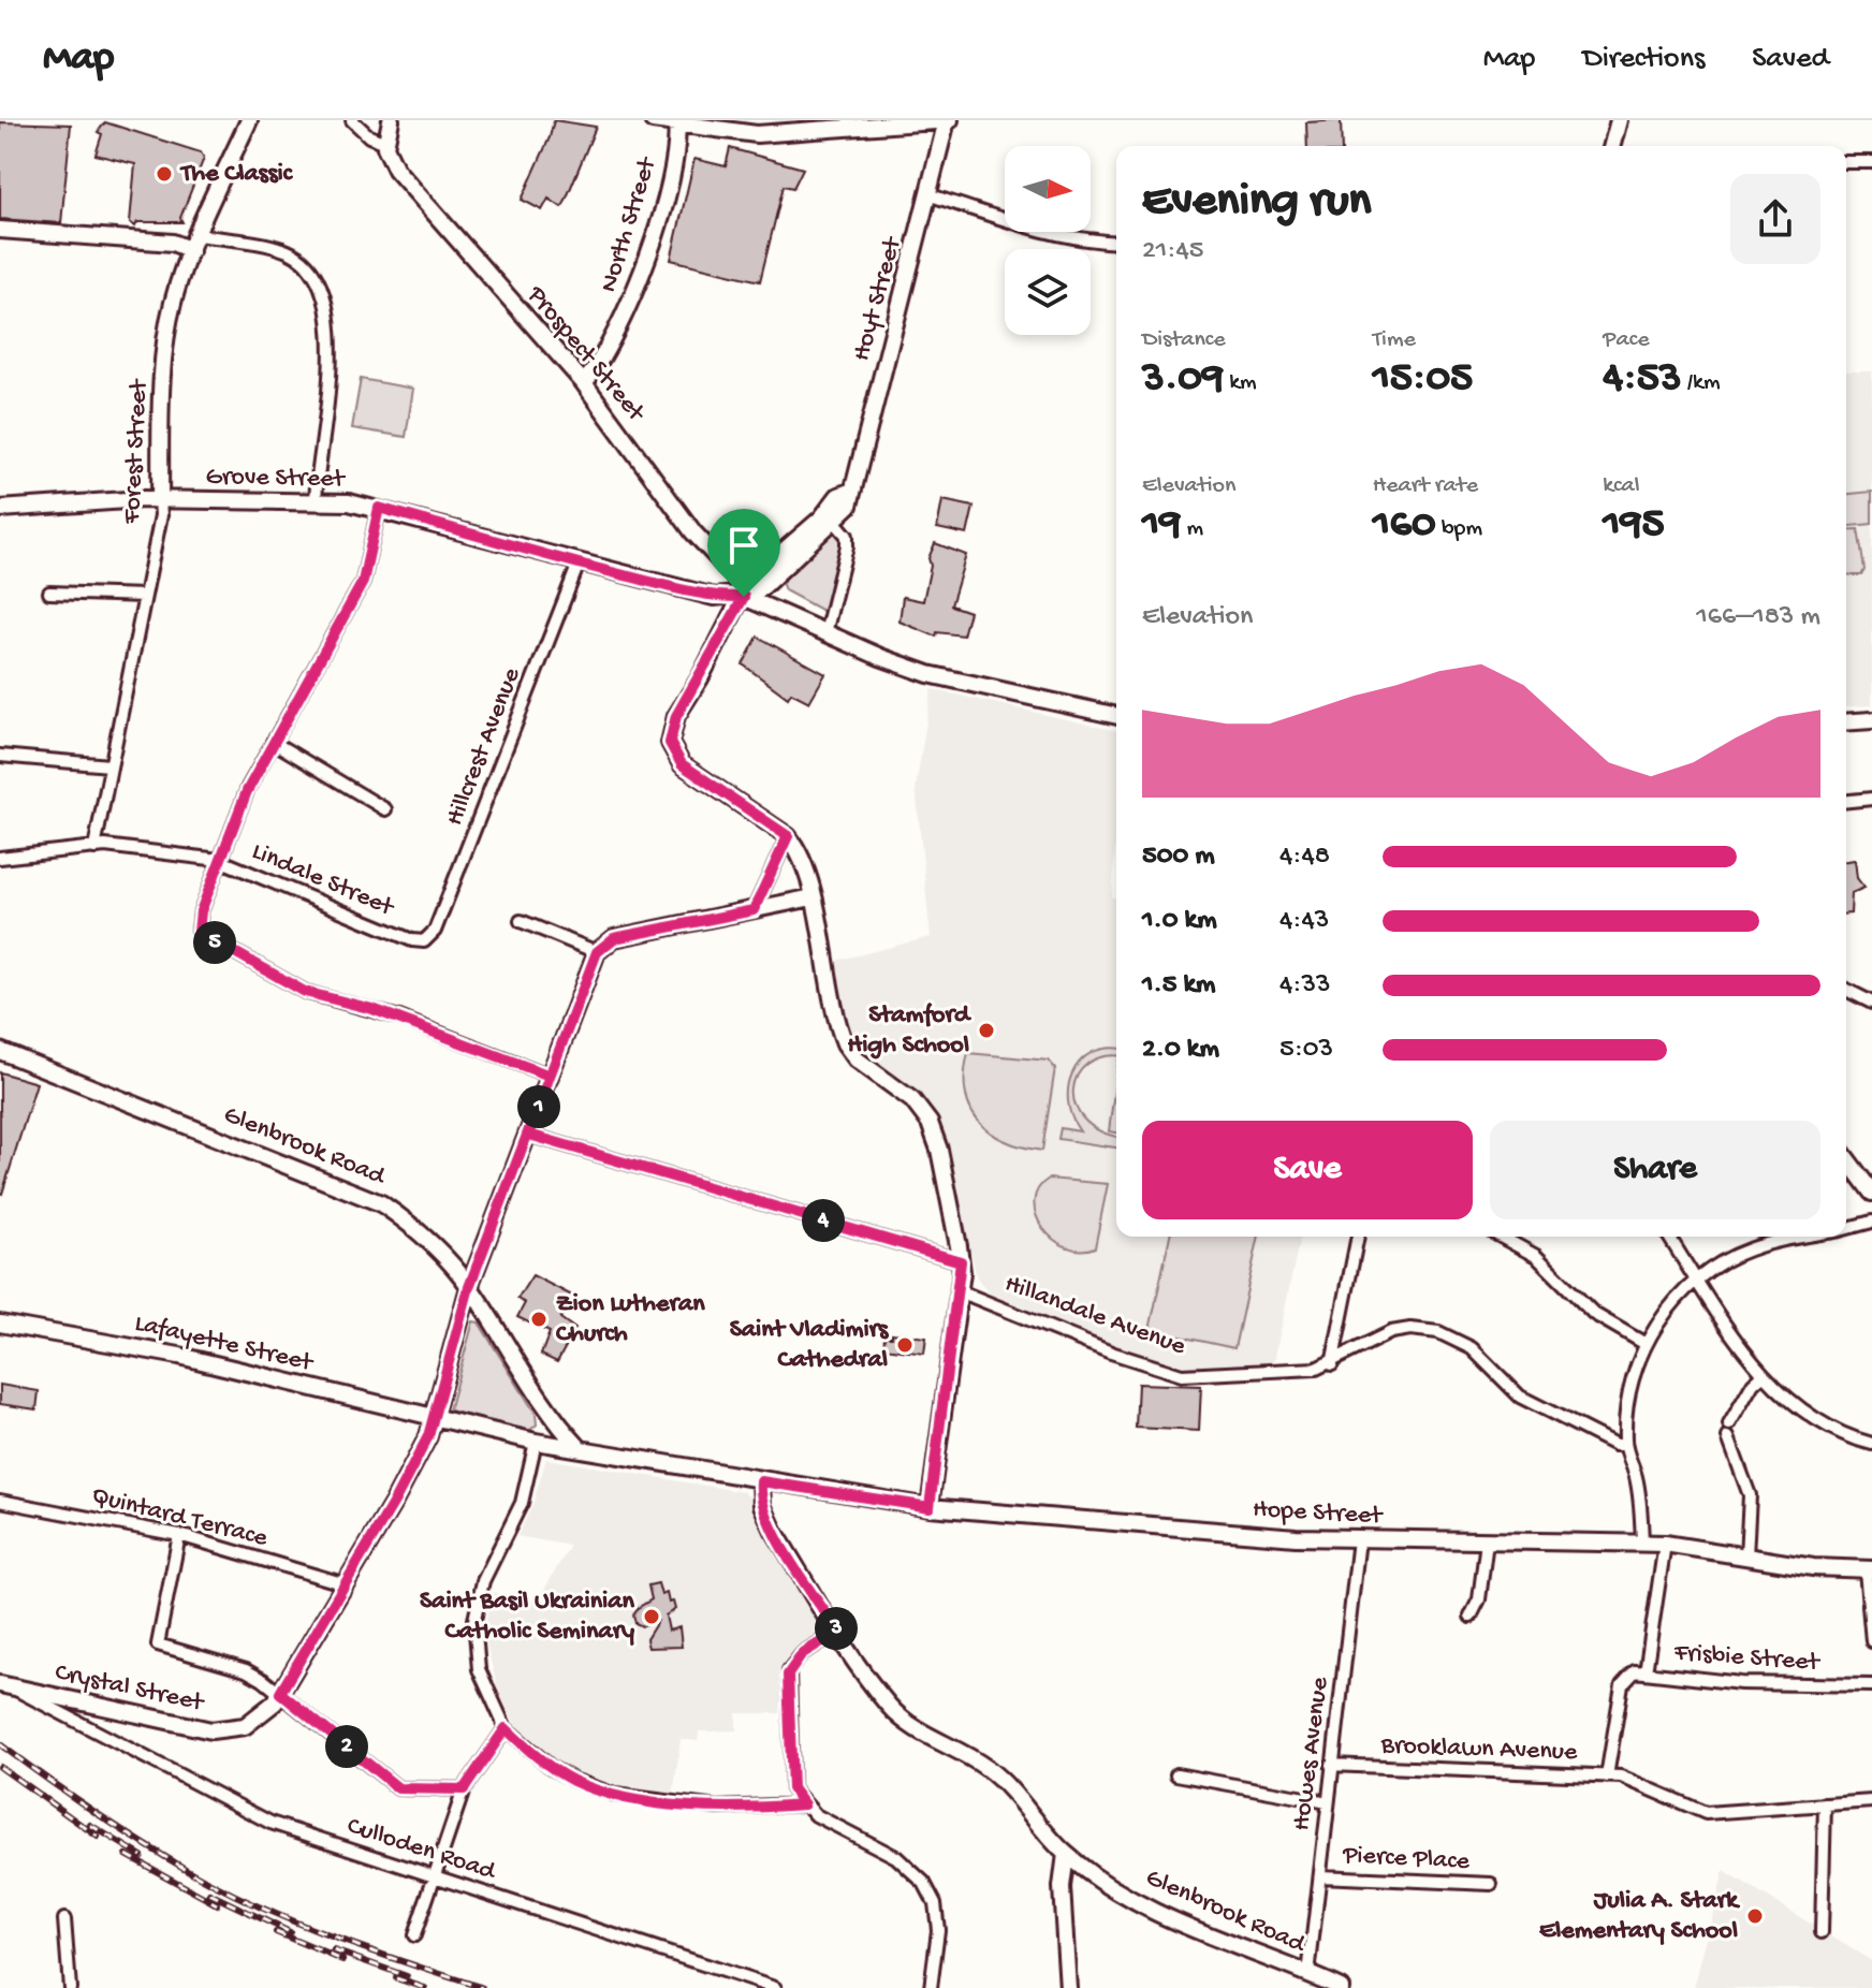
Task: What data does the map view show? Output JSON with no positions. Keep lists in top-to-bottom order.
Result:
{
  "streets": {
    "street": [
      "North Street",
      "Hoyt Street",
      "Prospect Street",
      "Forest Street",
      "Grove Street",
      "Hillcrest Avenue",
      "Lindale Street",
      "Glenbrook Road",
      "Hillandale Avenue",
      "Lafayette Street",
      "Hope Street",
      "Quintard Terrace",
      "Frisbie Street",
      "Crystal Street",
      "Brooklawn Avenue",
      "Howes Avenue",
      "Culloden Road",
      "Pierce Place"
    ]
  },
  "crossings": [
    ["North Street", "Prospect Street"],
    ["Hoyt Street", "Prospect Street"],
    ["Hoyt Street", "Grove Street"],
    ["Prospect Street", "Grove Street"],
    ["Forest Street", "Grove Street"],
    ["Forest Street", "Lindale Street"],
    ["Grove Street", "Hillcrest Avenue"],
    ["Hillcrest Avenue", "Lindale Street"],
    ["Glenbrook Road", "Lafayette Street"],
    ["Glenbrook Road", "Hope Street"],
    ["Glenbrook Road", "Crystal Street"],
    ["Glenbrook Road", "Howes Avenue"],
    ["Lafayette Street", "Crystal Street"],
    ["Hope Street", "Frisbie Street"],
    ["Hope Street", "Howes Avenue"],
    ["Quintard Terrace", "Crystal Street"],
    ["Frisbie Street", "Brooklawn Avenue"],
    ["Crystal Street", "Culloden Road"],
    ["Brooklawn Avenue", "Howes Avenue"],
    ["Howes Avenue", "Pierce Place"]
  ],
  "places": [
    "The Classic",
    "Stamford High School",
    "Zion Lutheran Church",
    "Saint Vladimirs Cathedral",
    "Saint Basil Ukrainian Catholic Seminary",
    "Julia A. Stark Elementary School"
  ],
  "north": "right",
  "page": {
    "header": "Map",
    "nav": ["Map", "Directions", "Saved"],
    "heading": ["Evening run", "21:45"],
    "stats": [
      ["Distance", "3.09 km"],
      ["Time", "15:05"],
      ["Pace", "4:53 /km"],
      ["Elevation", "19 m"],
      ["Heart rate", "160 bpm"],
      ["kcal", "195"]
    ],
    "chart": ["Elevation", "166–183 m"],
    "list": [
      {
        "name": "500 m",
        "note": "4:48"
      },
      {
        "name": "1.0 km",
        "note": "4:43"
      },
      {
        "name": "1.5 km",
        "note": "4:33"
      },
      {
        "name": "2.0 km",
        "note": "5:03"
      }
    ],
    "pins": [
      "5",
      "1",
      "4",
      "3",
      "2"
    ],
    "buttons": ["Save", "Share"]
  }
}
